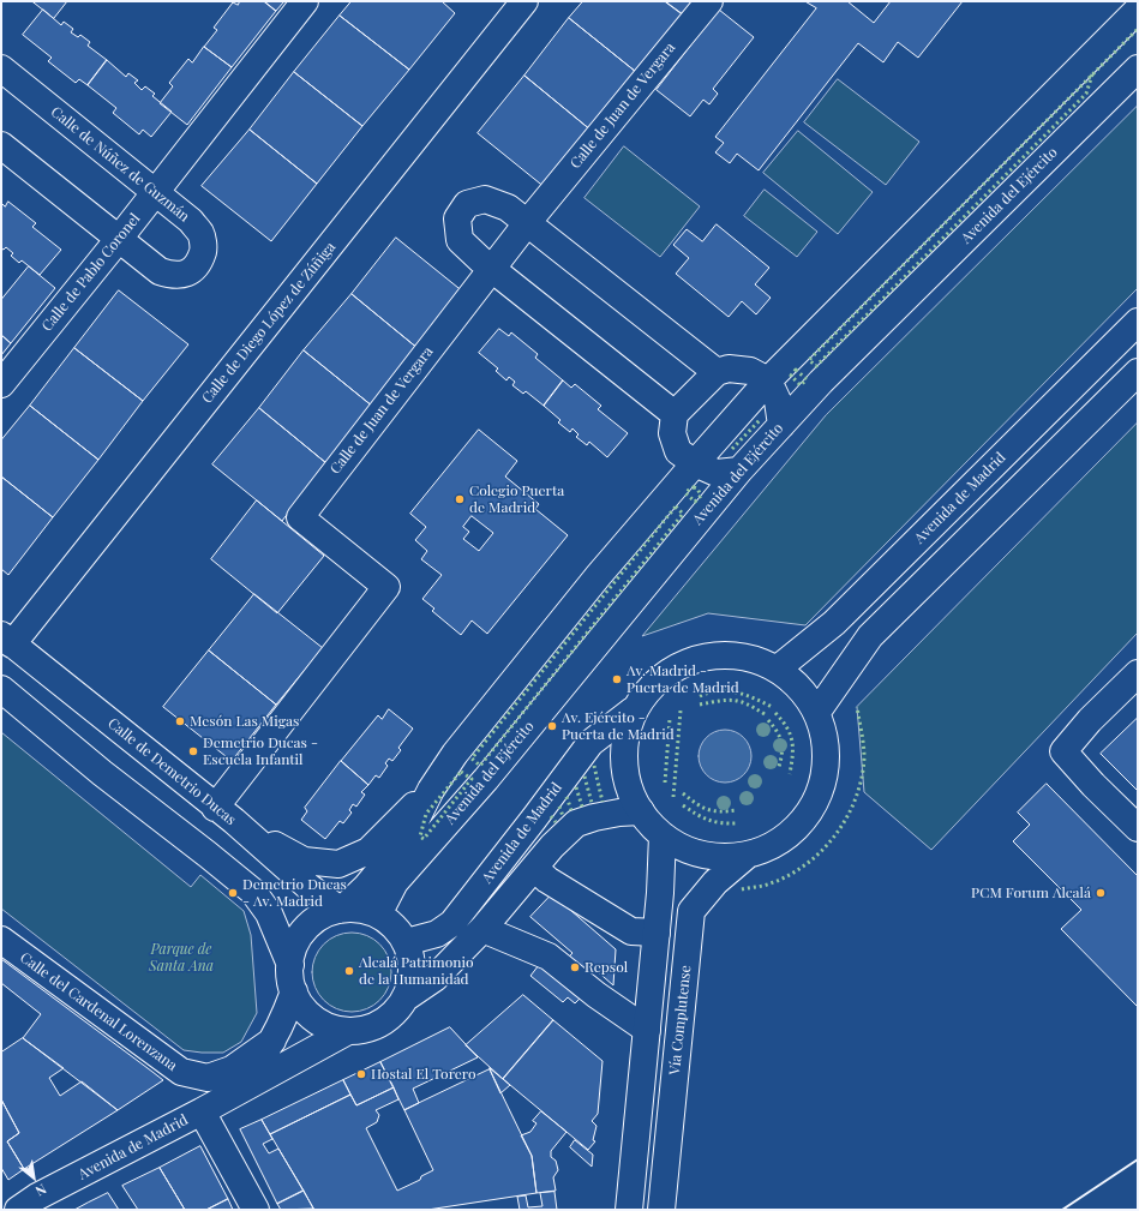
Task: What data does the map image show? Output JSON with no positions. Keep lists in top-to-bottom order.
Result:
{
  "streets": {
    "street": [
      "Calle de Juan de Vergara",
      "Calle de Núñez de Guzmán",
      "Avenida del Ejército",
      "Calle de Pablo Coronel",
      "Calle de Diego López de Zúñiga",
      "Avenida de Madrid",
      "Calle de Demetrio Ducas",
      "Calle del Cardenal Lorenzana",
      "Vía Complutense"
    ]
  },
  "crossings": [
    ["Calle de Juan de Vergara", "Calle de Demetrio Ducas"],
    ["Calle de Núñez de Guzmán", "Calle de Pablo Coronel"],
    ["Avenida del Ejército", "Avenida de Madrid"],
    ["Avenida del Ejército", "Calle de Demetrio Ducas"],
    ["Calle de Diego López de Zúñiga", "Calle de Demetrio Ducas"],
    ["Avenida de Madrid", "Calle de Demetrio Ducas"],
    ["Avenida de Madrid", "Calle del Cardenal Lorenzana"]
  ],
  "parks": ["Parque de Santa Ana"],
  "places": [
    "Colegio Puerta de Madrid",
    "Av. Madrid - Puerta de Madrid",
    "Mesón Las Migas",
    "Av. Ejército - Puerta de Madrid",
    "Demetrio Ducas - Escuela Infantil",
    "Demetrio Ducas - Av. Madrid",
    "PCM Forum Alcalá",
    "Repsol",
    "Alcalá Patrimonio de la Humanidad",
    "Hostal El Torero"
  ],
  "north": "bottom right"
}
